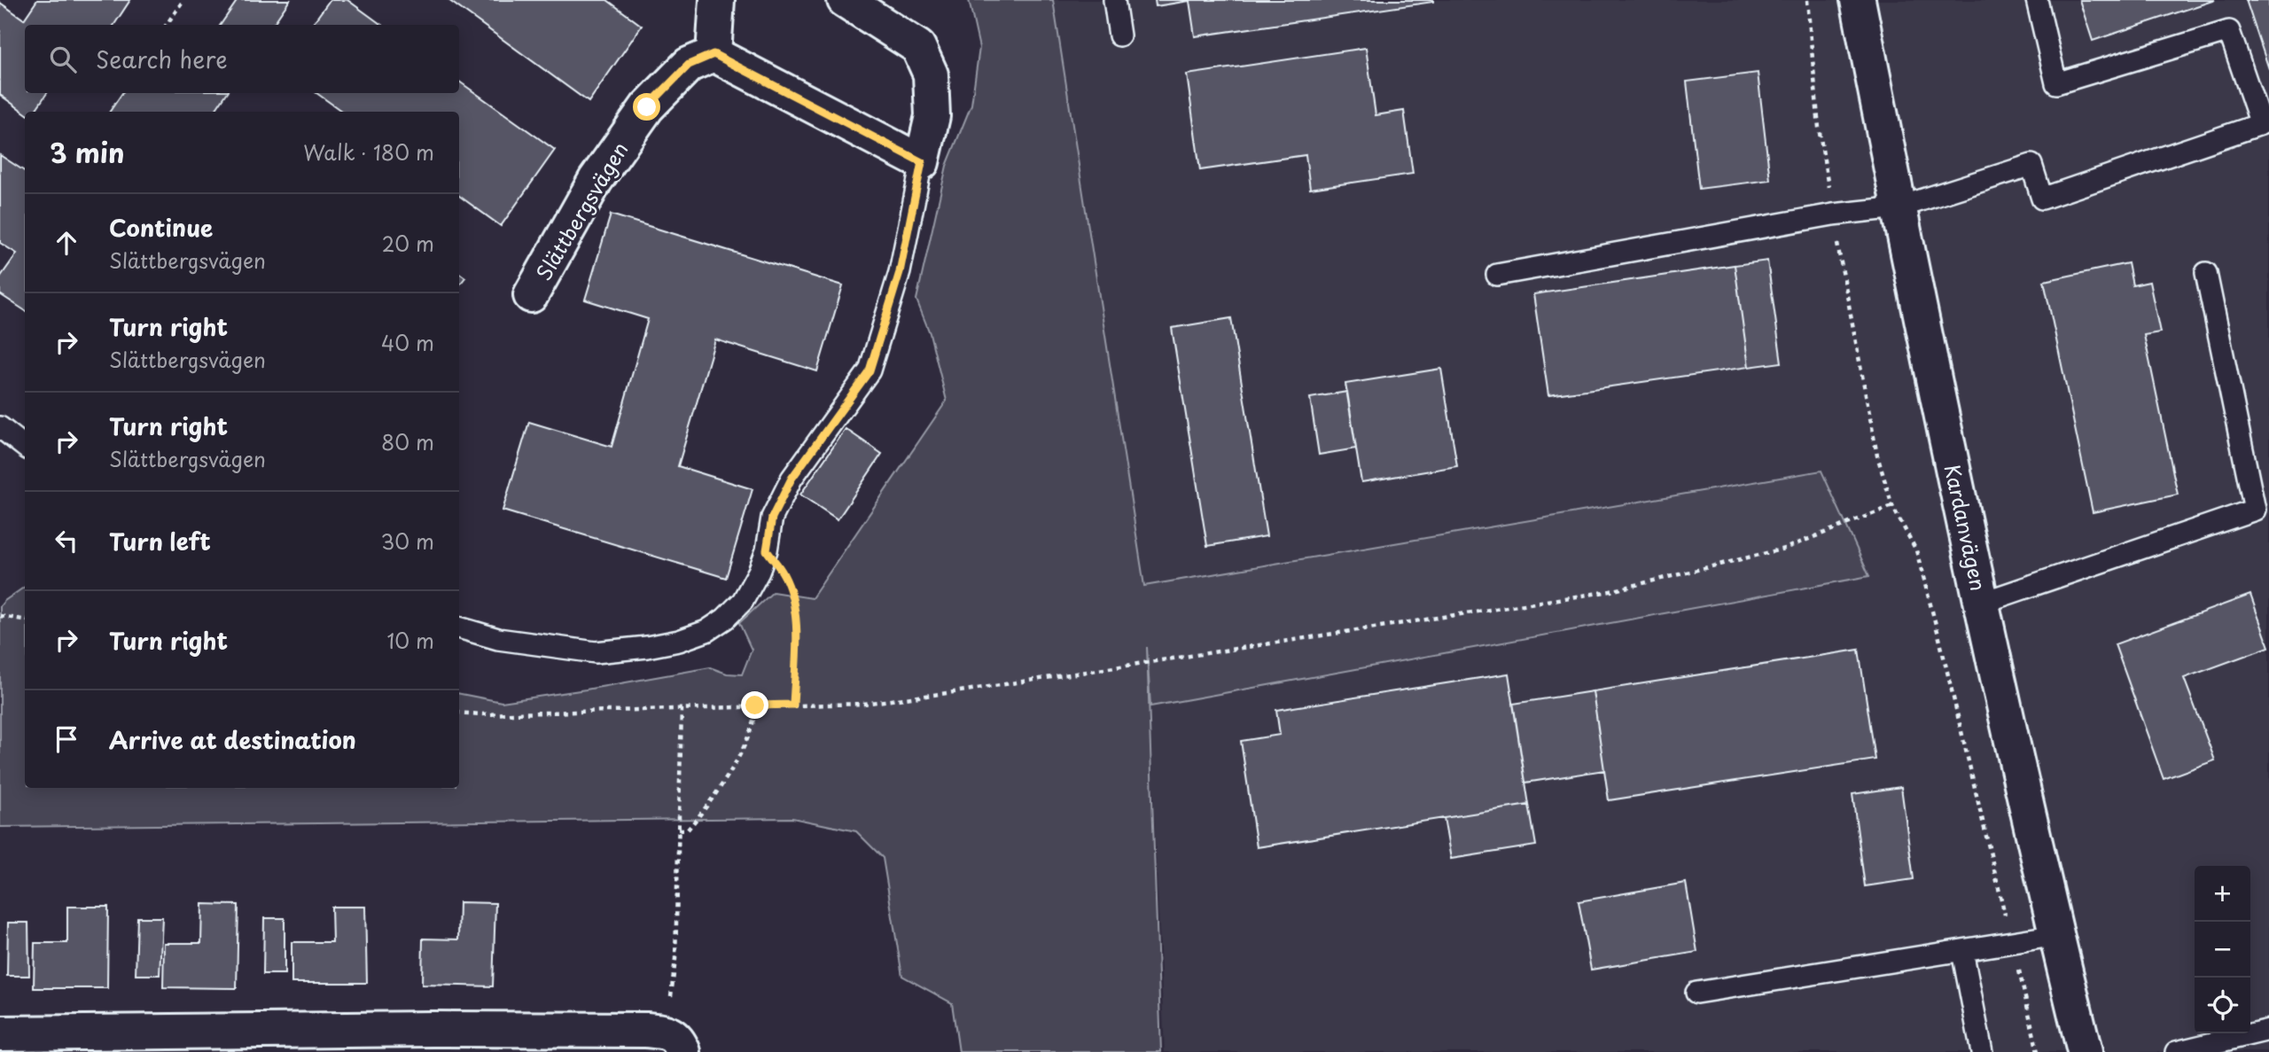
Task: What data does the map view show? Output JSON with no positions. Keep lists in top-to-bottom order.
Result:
{
  "streets": {
    "street": ["Slättbergsvägen", "Kardanvägen"]
  },
  "page": {
    "search": "Search here",
    "heading": ["3 min", "Walk · 180 m"],
    "list": [
      ["Continue", "Slättbergsvägen", "20 m"],
      ["Turn right", "Slättbergsvägen", "40 m"],
      ["Turn right", "Slättbergsvägen", "80 m"],
      ["Turn left", "30 m"],
      ["Turn right", "10 m"],
      "Arrive at destination"
    ],
    "map_buttons": ["+", "−"]
  }
}
